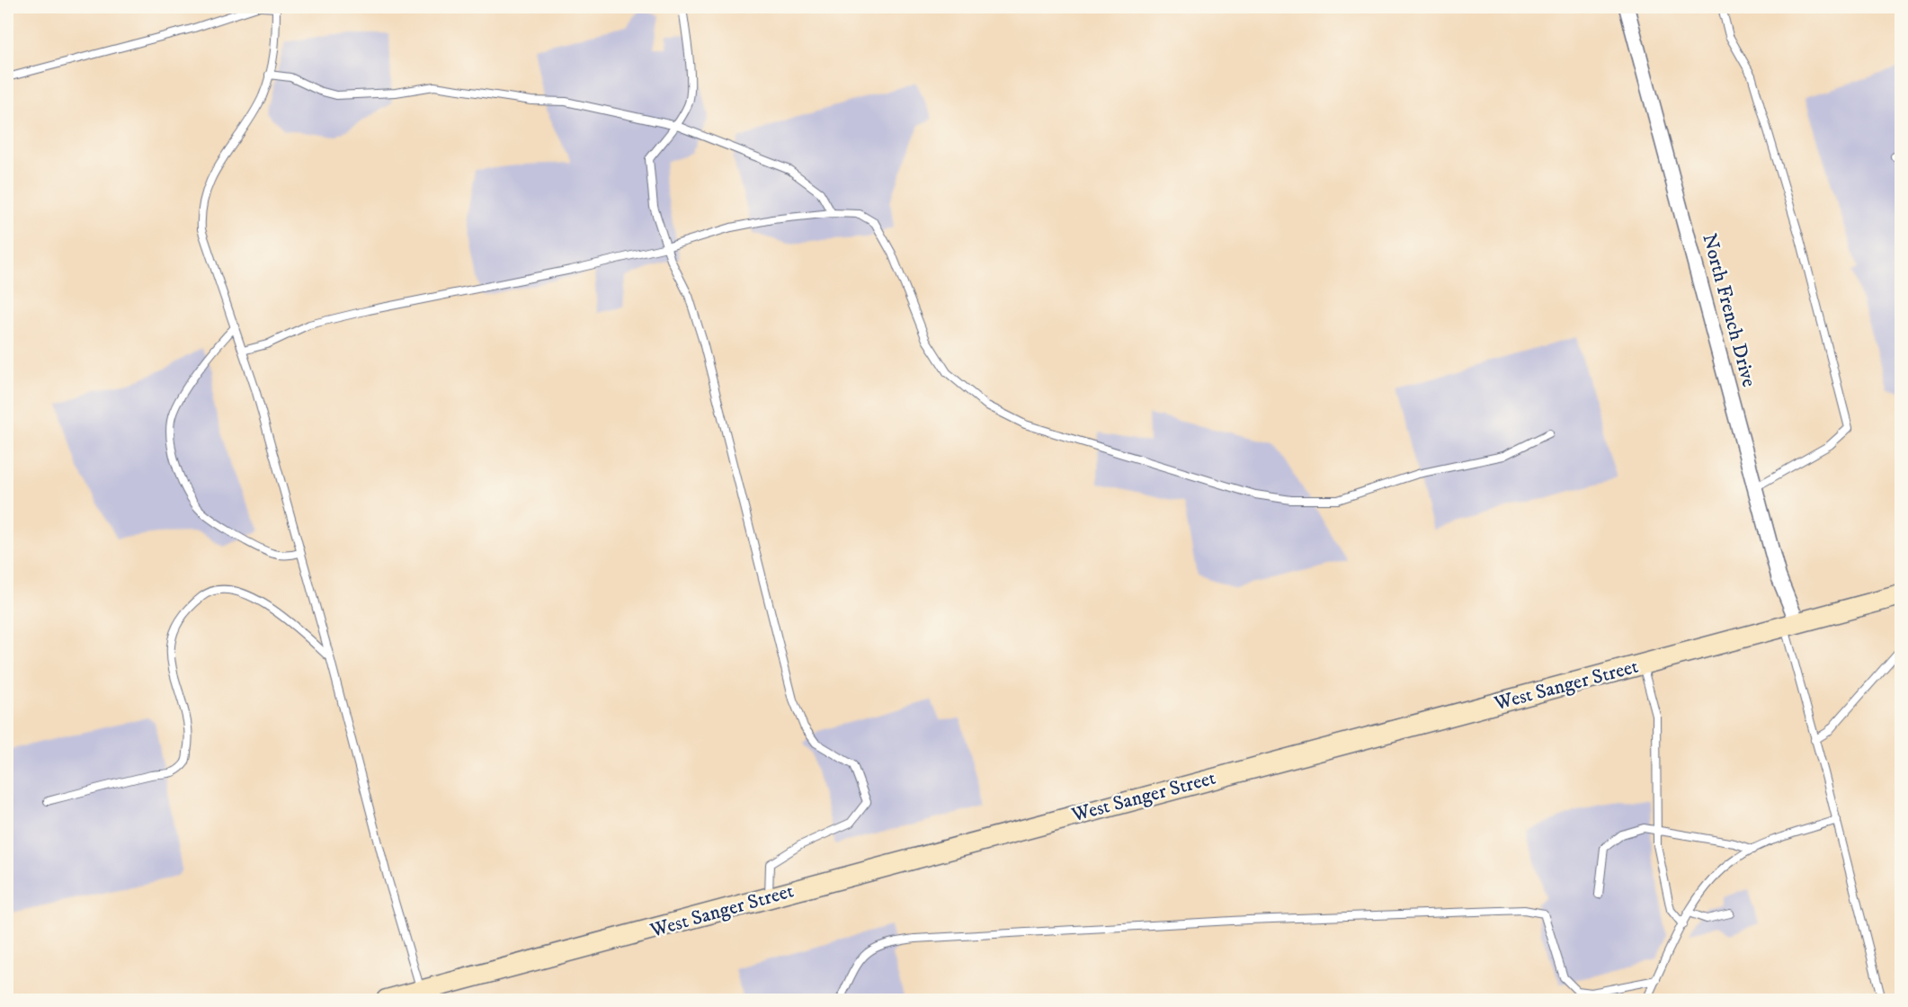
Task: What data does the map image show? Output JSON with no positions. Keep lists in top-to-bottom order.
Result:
{
  "streets": {
    "main road": ["West Sanger Street"],
    "street": ["North French Drive"]
  },
  "crossings": [
    ["North French Drive", "West Sanger Street"]
  ]
}
